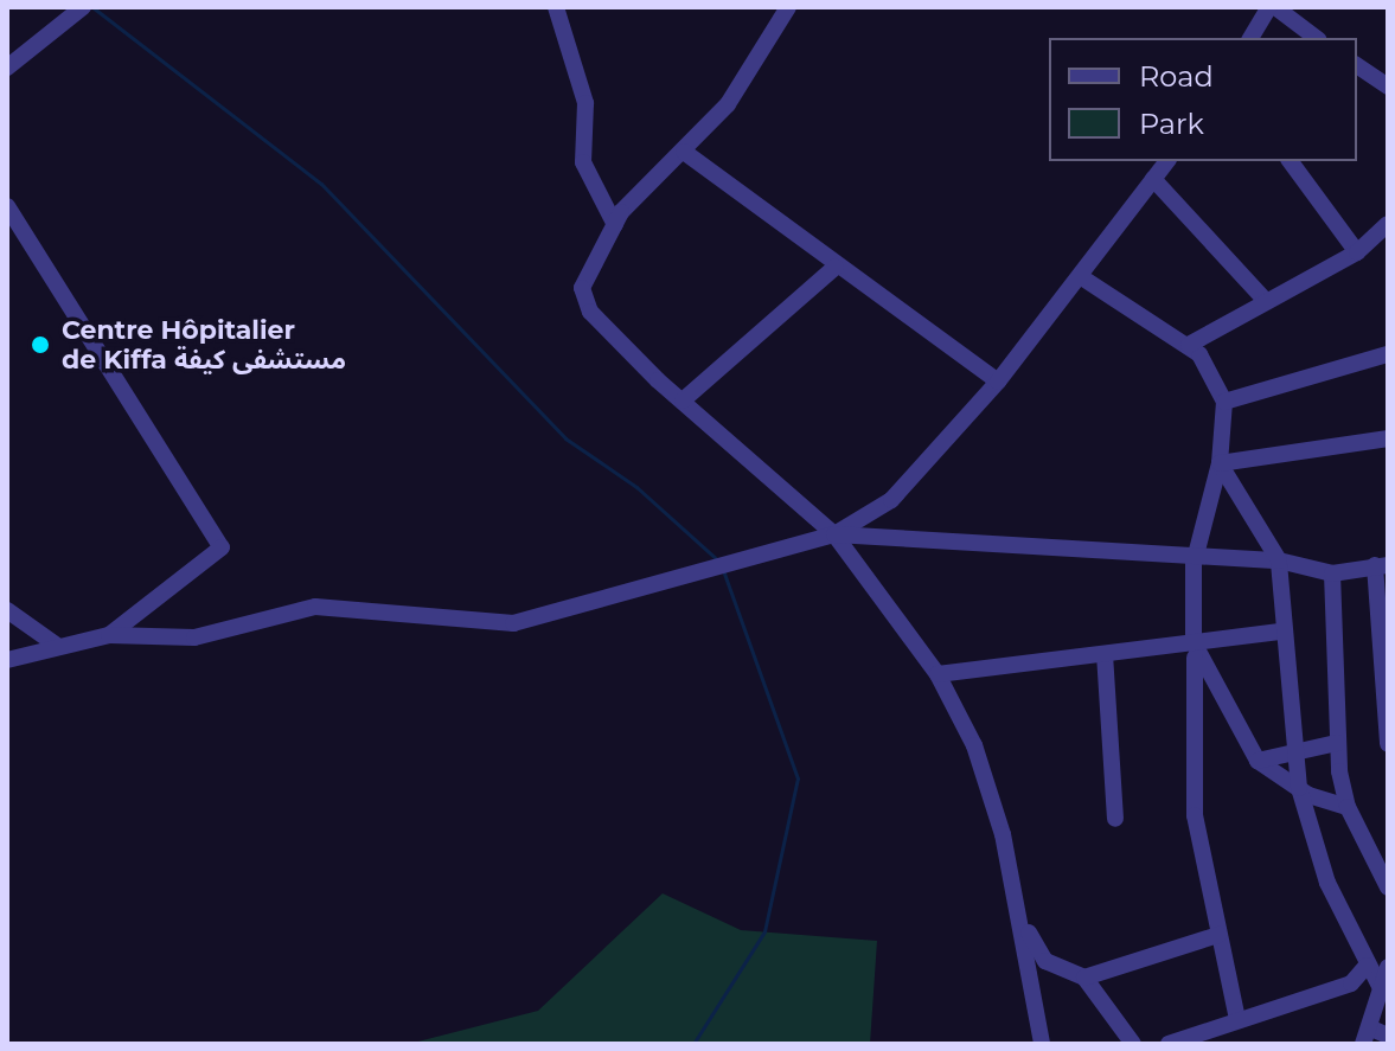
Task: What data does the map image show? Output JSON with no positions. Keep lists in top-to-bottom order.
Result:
{
  "places": ["Centre Hôpitalier de Kiffa مستشفى كيفة"],
  "legend": ["Road", "Park"]
}
